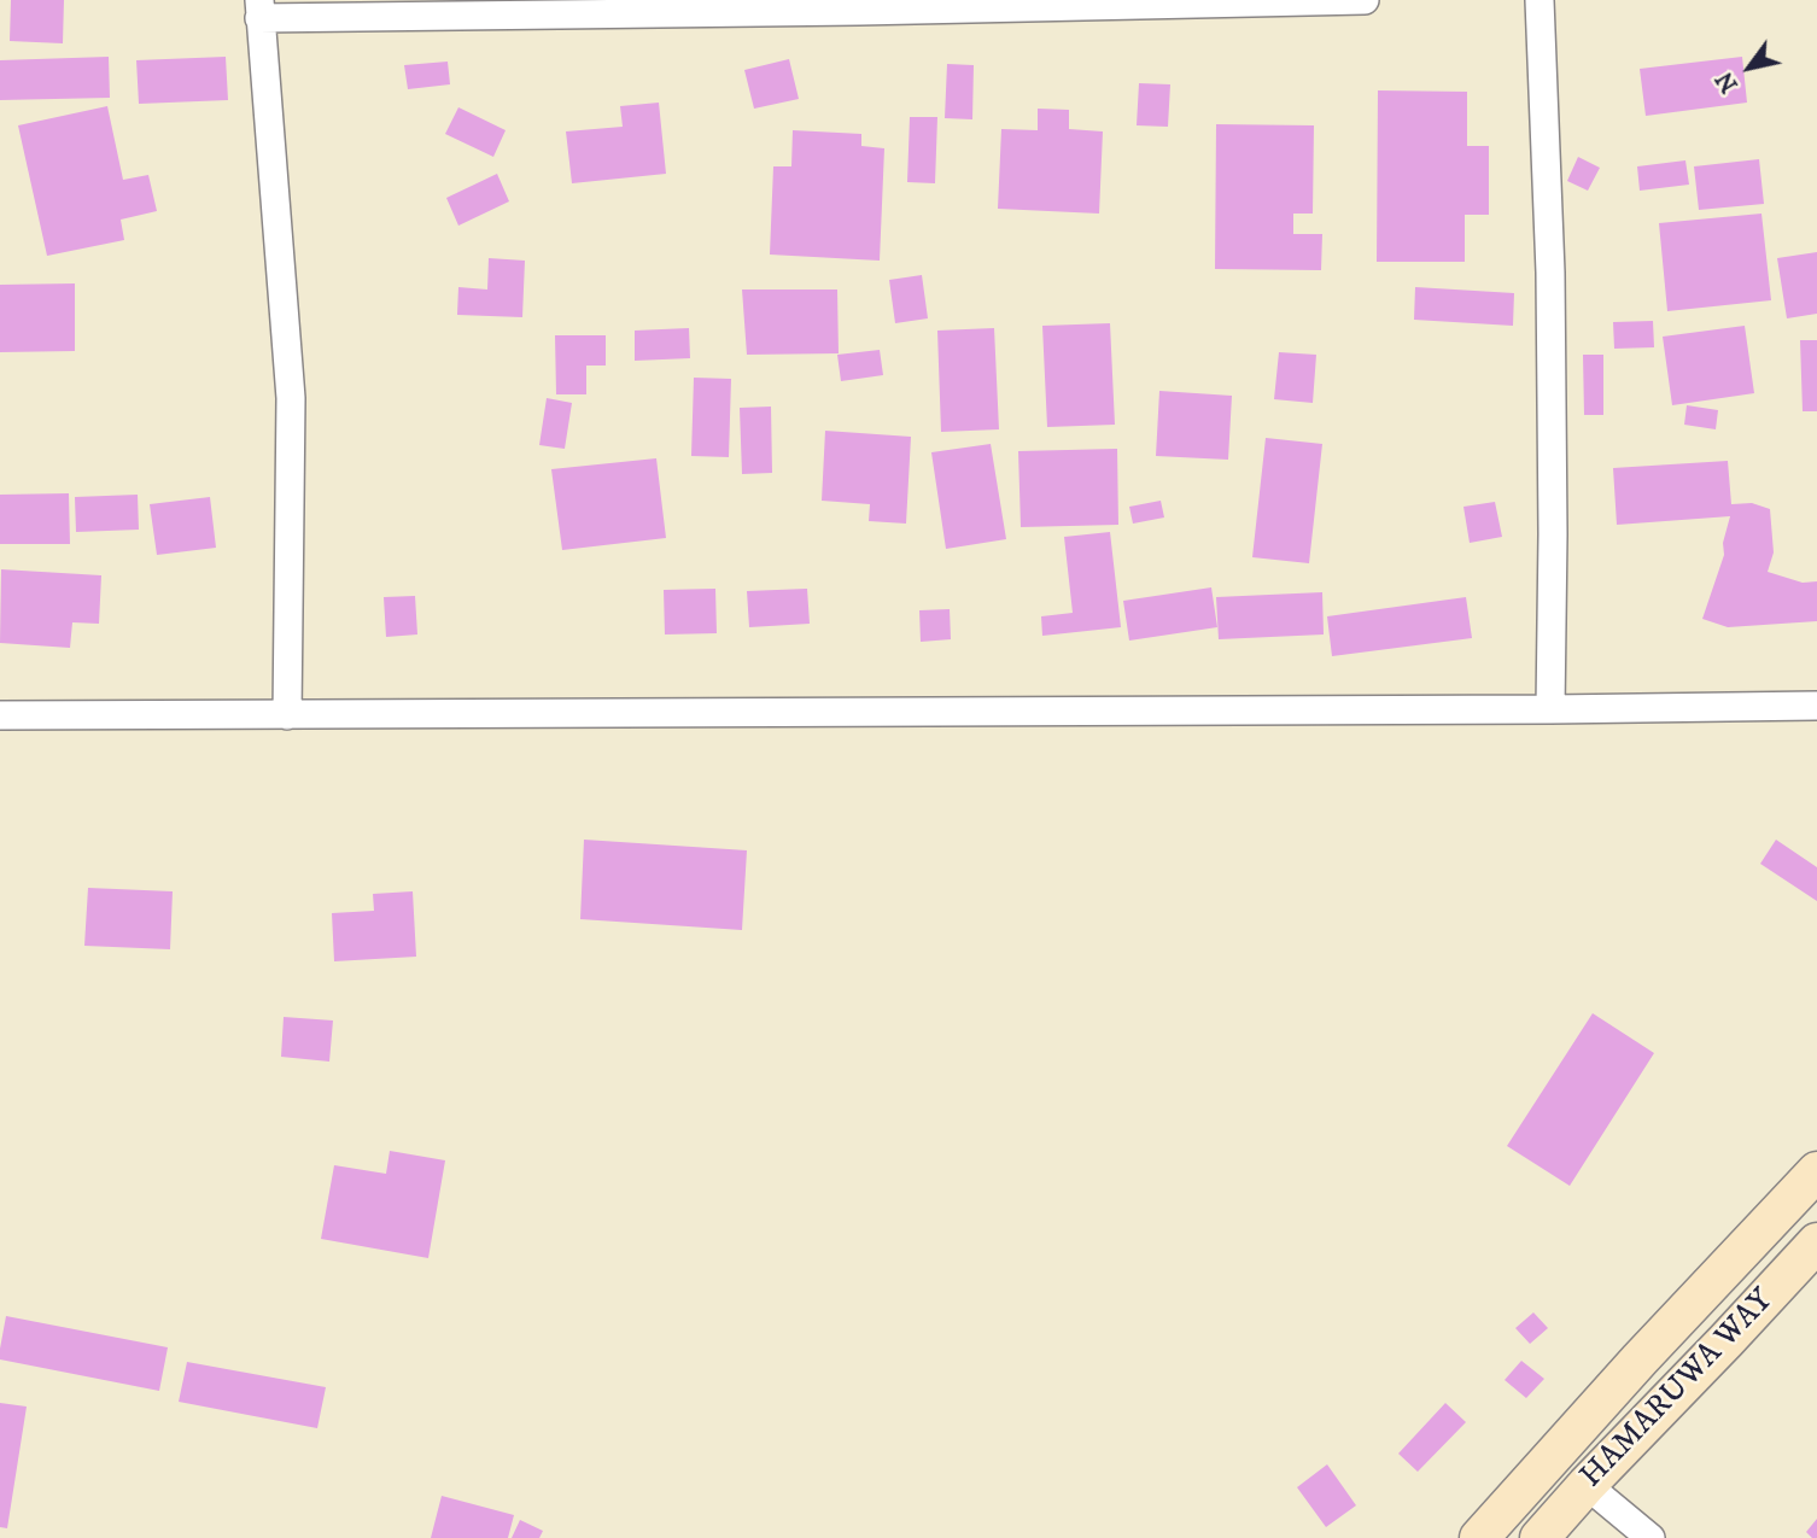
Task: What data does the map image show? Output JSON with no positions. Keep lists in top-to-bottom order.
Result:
{
  "streets": {
    "main road": ["HAMARUWA WAY"]
  },
  "north": "bottom left"
}
